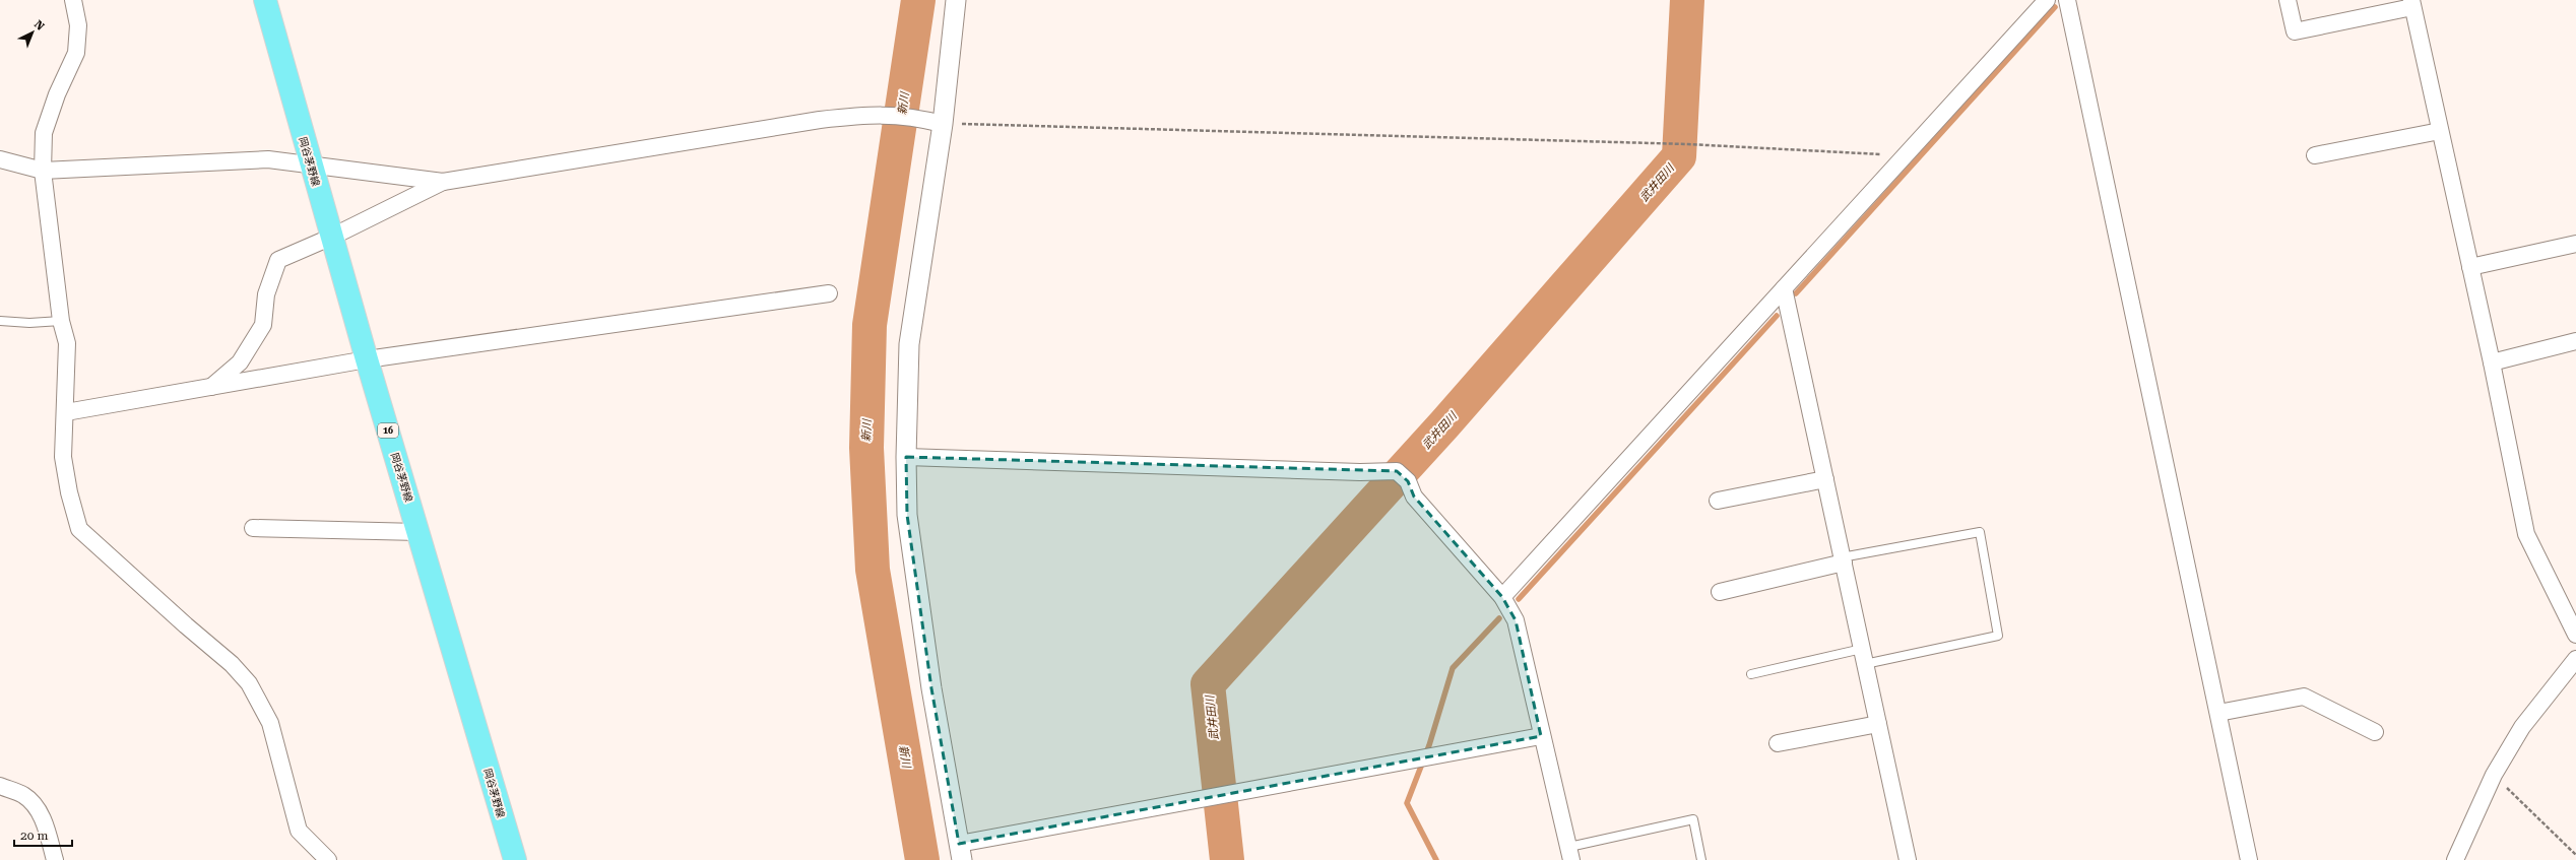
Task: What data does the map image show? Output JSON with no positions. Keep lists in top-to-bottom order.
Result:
{
  "streets": {
    "main road": ["岡谷茅野線", "16"]
  },
  "water": ["新川", "武井田川"],
  "scale_bar": "20 m",
  "north": "top right"
}
